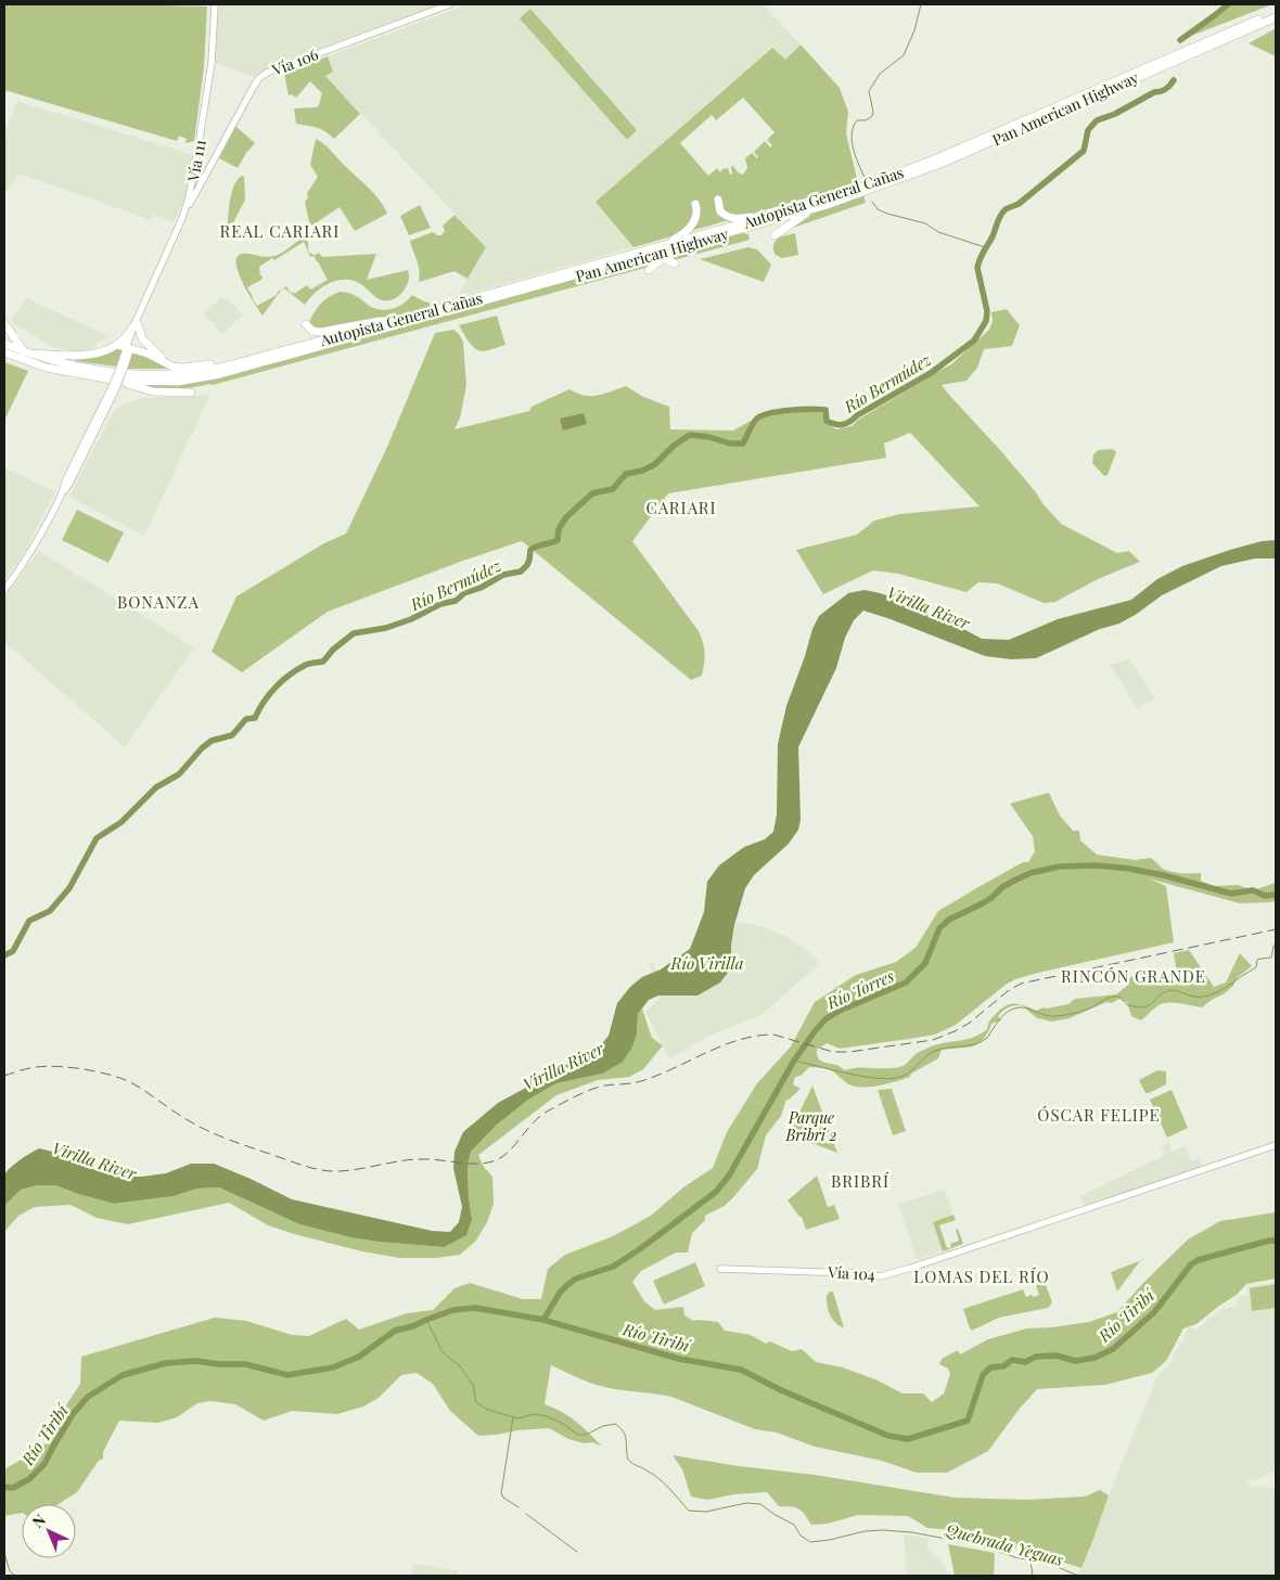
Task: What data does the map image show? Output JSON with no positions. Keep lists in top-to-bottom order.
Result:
{
  "streets": {
    "highway": ["Pan American Highway", "Autopista General Cañas"],
    "main road": ["Vía 106", "Vía 111", "Vía 104"]
  },
  "crossings": [
    ["Vía 106", "Vía 111"],
    ["Pan American Highway", "Vía 111"]
  ],
  "districts": [
    "REAL CARIARI",
    "CARIARI",
    "BONANZA",
    "RINCÓN GRANDE",
    "ÓSCAR FELIPE",
    "BRIBRÍ",
    "LOMAS DEL RÍO"
  ],
  "water": [
    "Río Bermúdez",
    "Virilla River",
    "Río Virilla",
    "Río Torres",
    "Río Tiribí",
    "Quebrada Yeguas"
  ],
  "parks": ["Parque Bribri 2"],
  "north": "top left"
}
